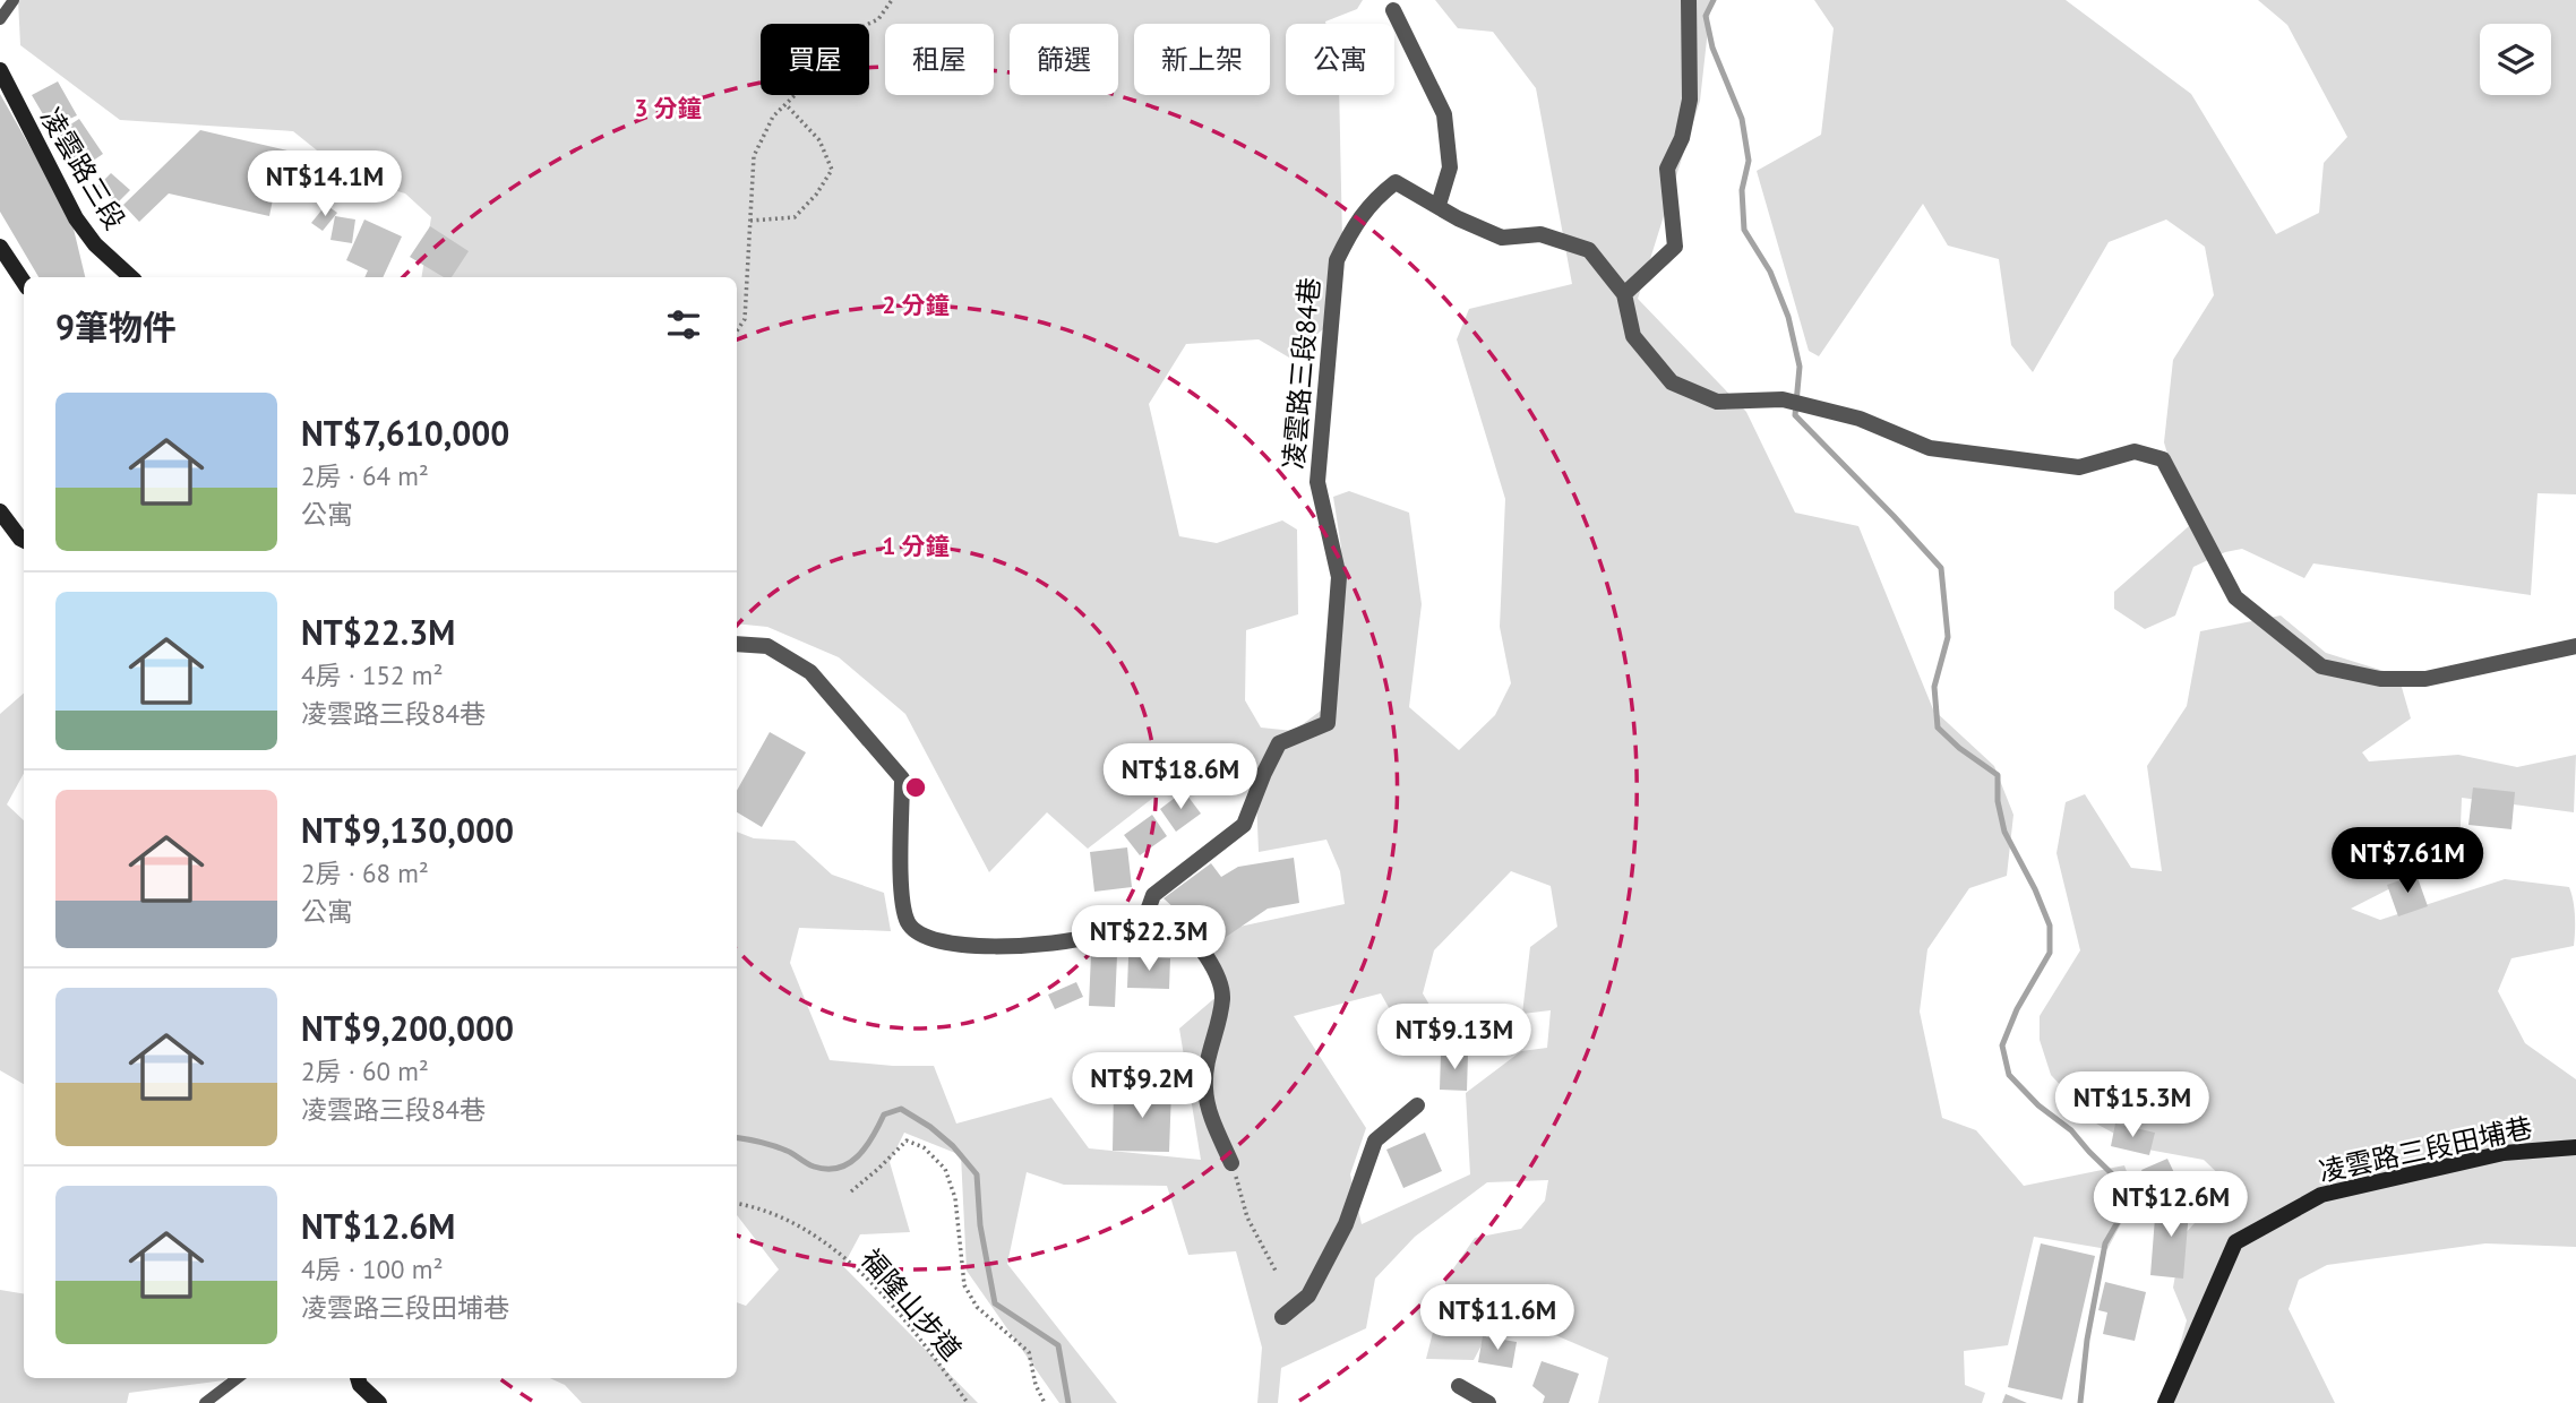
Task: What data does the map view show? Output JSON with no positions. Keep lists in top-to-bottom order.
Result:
{
  "streets": {
    "street": ["凌雲路三段", "凌雲路三段84巷", "凌雲路三段田埔巷"],
    "path": ["福隆山步道"]
  },
  "page": {
    "chip": [
      "買屋",
      "租屋",
      "篩選",
      "新上架",
      "公寓"
    ],
    "price": [
      "NT$14.1M",
      "NT$18.6M",
      "NT$7.61M",
      "NT$22.3M",
      "NT$9.13M",
      "NT$9.2M",
      "NT$15.3M",
      "NT$12.6M",
      "NT$11.6M"
    ],
    "heading": "9筆物件",
    "list": [
      {
        "name": "NT$7,610,000",
        "note": "2房 · 64 m² · 公寓"
      },
      {
        "name": "NT$22.3M",
        "note": "4房 · 152 m² · 凌雲路三段84巷"
      },
      {
        "name": "NT$9,130,000",
        "note": "2房 · 68 m² · 公寓"
      },
      {
        "name": "NT$9,200,000",
        "note": "2房 · 60 m² · 凌雲路三段84巷"
      },
      {
        "name": "NT$12.6M",
        "note": "4房 · 100 m² · 凌雲路三段田埔巷"
      }
    ]
  },
  "rings": ["3 分鐘", "2 分鐘", "1 分鐘"]
}
